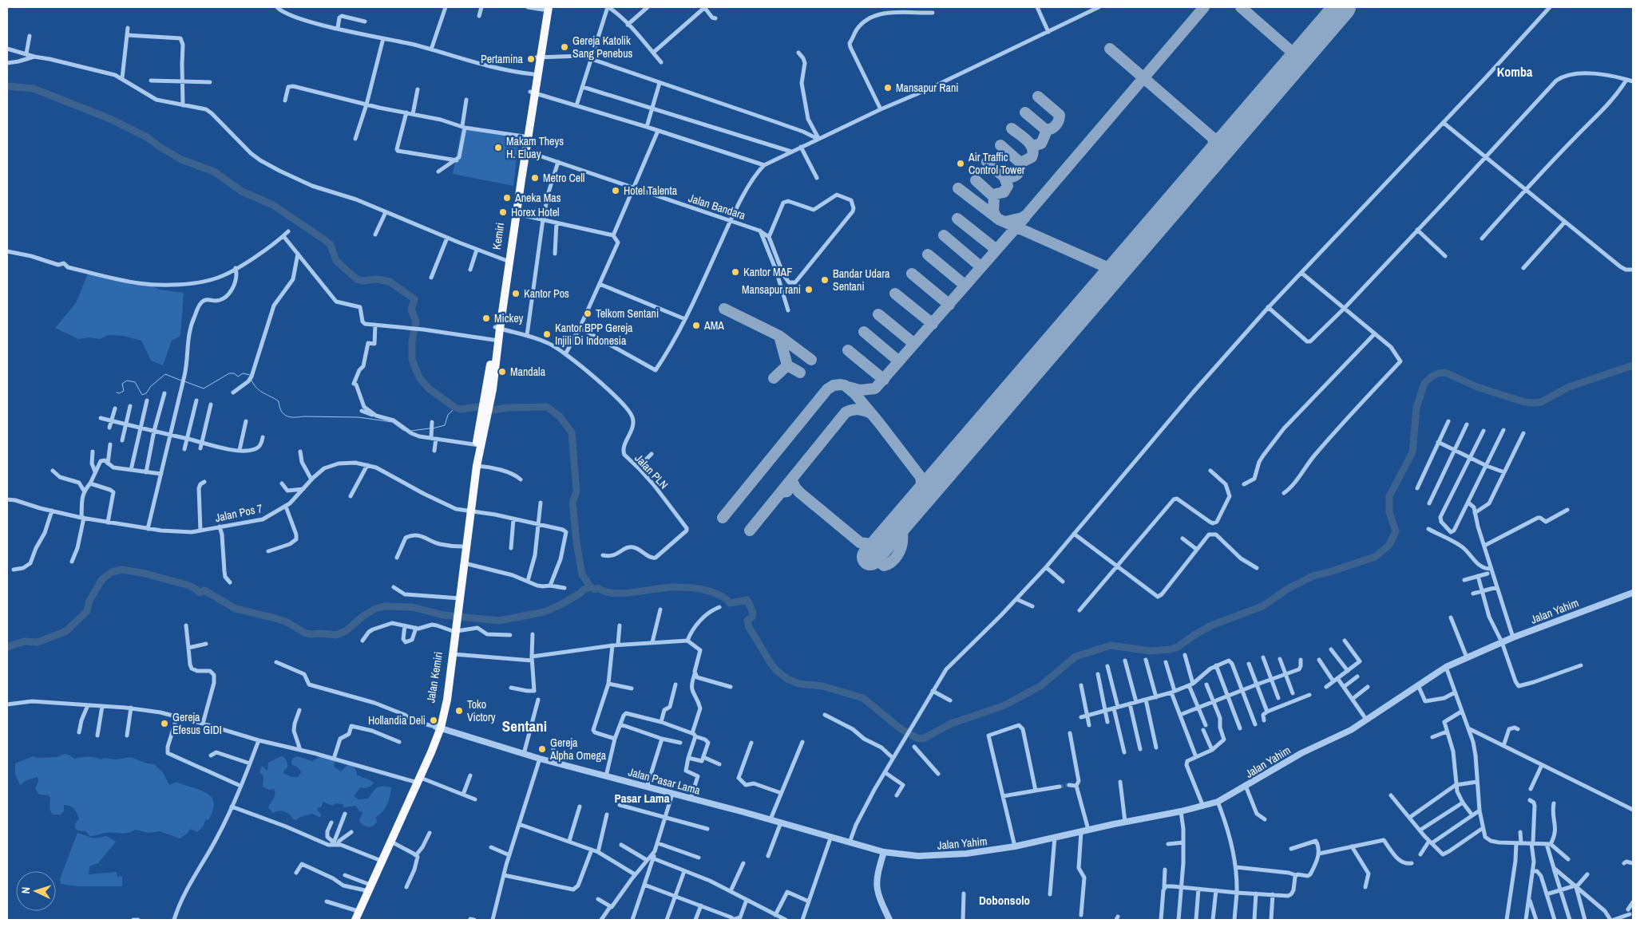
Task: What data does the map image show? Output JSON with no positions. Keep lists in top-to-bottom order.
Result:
{
  "streets": {
    "highway": ["Kemiri", "Jalan Kemiri"],
    "street": [
      "Jalan Bandara",
      "Jalan PLN",
      "Jalan Pos 7",
      "Jalan Yahim",
      "Jalan Pasar Lama"
    ]
  },
  "crossings": [
    ["Jalan Bandara", "Kemiri"],
    ["Kemiri", "Jalan PLN"],
    ["Kemiri", "Jalan Kemiri"],
    ["Jalan Pos 7", "Jalan Kemiri"],
    ["Jalan Yahim", "Jalan Pasar Lama"],
    ["Jalan Kemiri", "Jalan Pasar Lama"]
  ],
  "districts": [
    "Komba",
    "Sentani",
    "Pasar Lama",
    "Dobonsolo"
  ],
  "places": [
    "Gereja Katolik Sang Penebus",
    "Pertamina",
    "Mansapur Rani",
    "Makam Theys H. Eluay",
    "Air Traffic Control Tower",
    "Metro Cell",
    "Hotel Talenta",
    "Aneka Mas",
    "Horex Hotel",
    "Kantor MAF",
    "Bandar Udara Sentani",
    "Mansapur rani",
    "Kantor Pos",
    "Telkom Sentani",
    "Mickey",
    "AMA",
    "Kantor BPP Gereja Injili Di Indonesia",
    "Mandala",
    "Toko Victory",
    "Hollandia Deli",
    "Gereja Efesus GIDI",
    "Gereja Alpha Omega"
  ],
  "north": "left"
}
